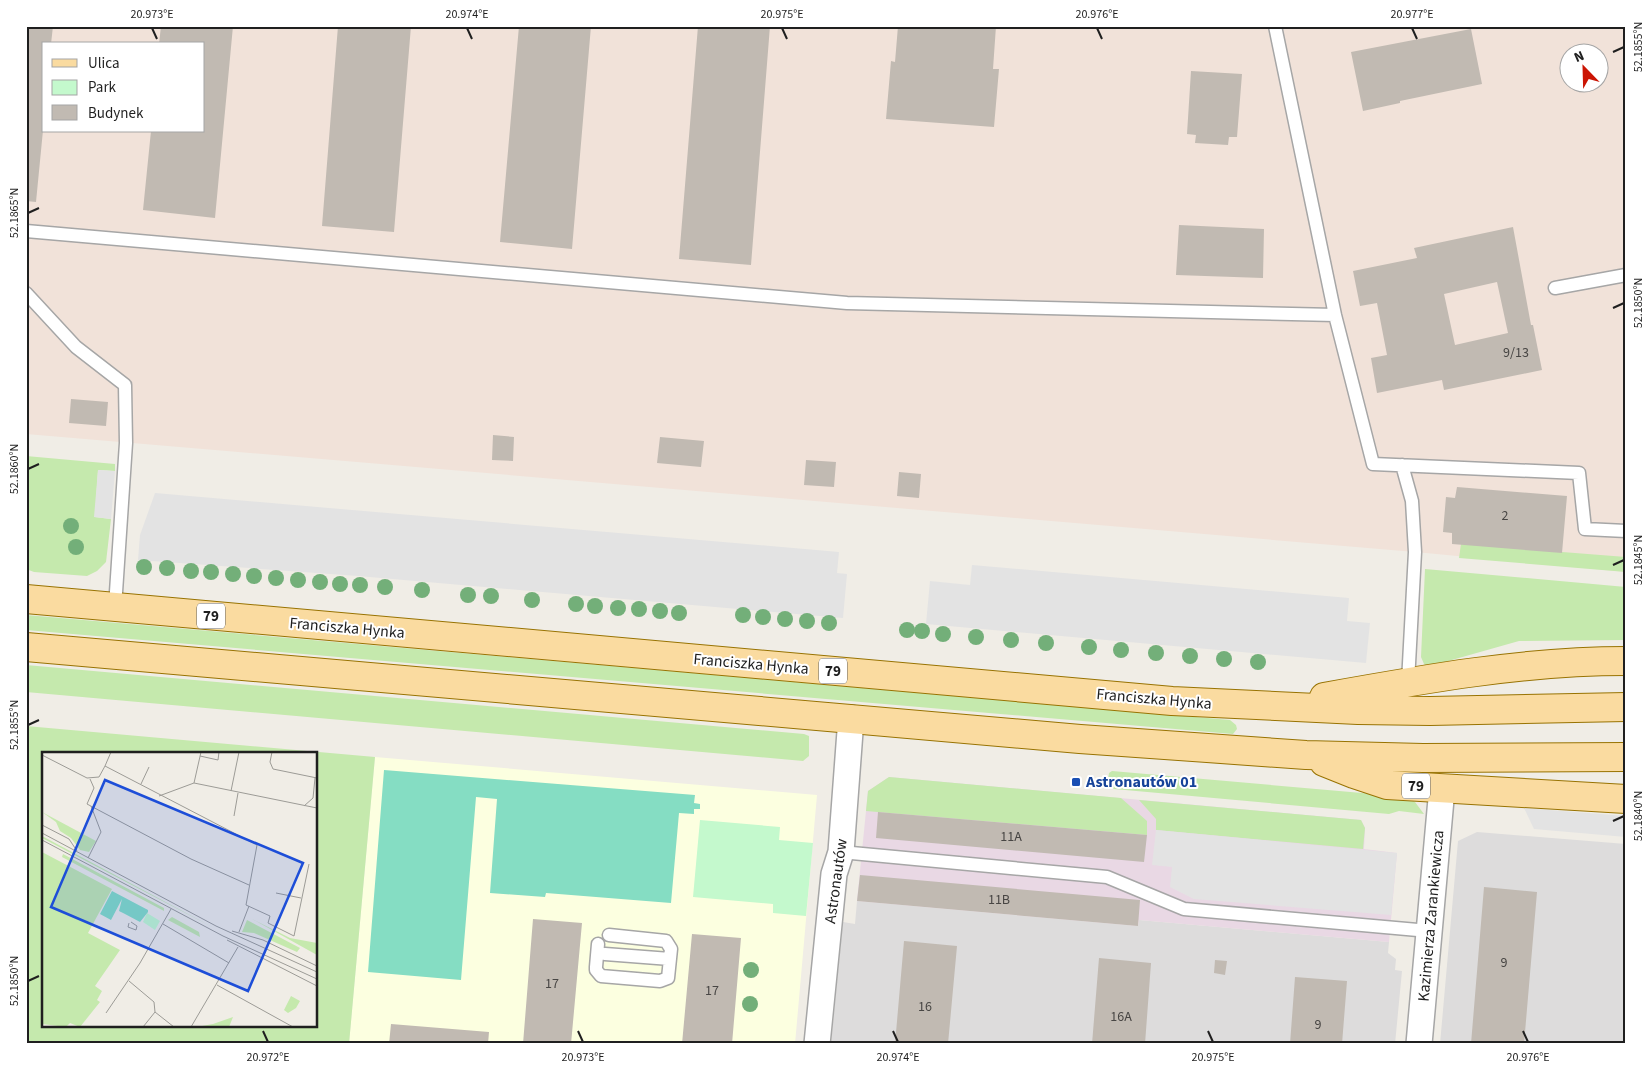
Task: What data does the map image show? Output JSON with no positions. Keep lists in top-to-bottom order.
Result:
{
  "streets": {
    "main road": ["79", "Franciszka Hynka"],
    "street": ["Astronautów", "Kazimierza Zarankiewicza"]
  },
  "crossings": [
    ["79", "Franciszka Hynka"],
    ["79", "Astronautów"],
    ["79", "Kazimierza Zarankiewicza"]
  ],
  "places": {
    "transit": ["Astronautów 01"]
  },
  "house_numbers": [
    "9/13",
    "2",
    "11A",
    "11B",
    "9",
    "17",
    "17",
    "16",
    "16A",
    "9"
  ],
  "legend": ["Ulica", "Park", "Budynek"],
  "north": "top left",
  "coordinates": [
    "20.973°E",
    "20.974°E",
    "20.975°E",
    "20.976°E",
    "20.977°E",
    "52.1855°N",
    "52.1865°N",
    "52.1850°N",
    "52.1860°N",
    "52.1845°N",
    "52.1840°N",
    "20.972°E"
  ]
}
